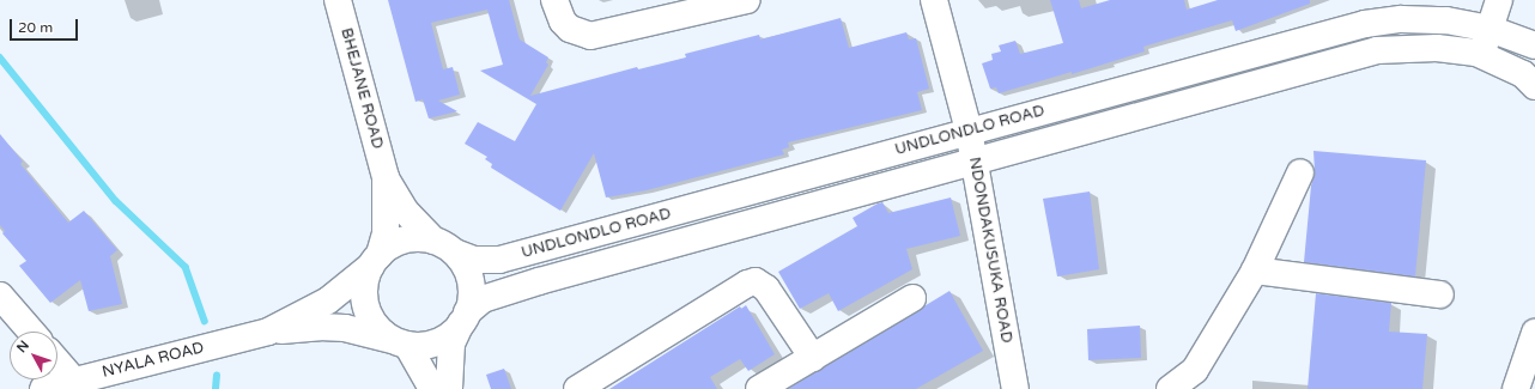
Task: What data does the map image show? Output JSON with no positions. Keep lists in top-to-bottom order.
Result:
{
  "streets": {
    "main road": [
      "BHEJANE ROAD",
      "UNDLONDLO ROAD",
      "NDONDAKUSUKA ROAD",
      "NYALA ROAD"
    ]
  },
  "crossings": [
    ["BHEJANE ROAD", "UNDLONDLO ROAD"],
    ["BHEJANE ROAD", "NYALA ROAD"],
    ["UNDLONDLO ROAD", "NDONDAKUSUKA ROAD"],
    ["UNDLONDLO ROAD", "NYALA ROAD"]
  ],
  "scale_bar": "20 m",
  "north": "top left"
}
